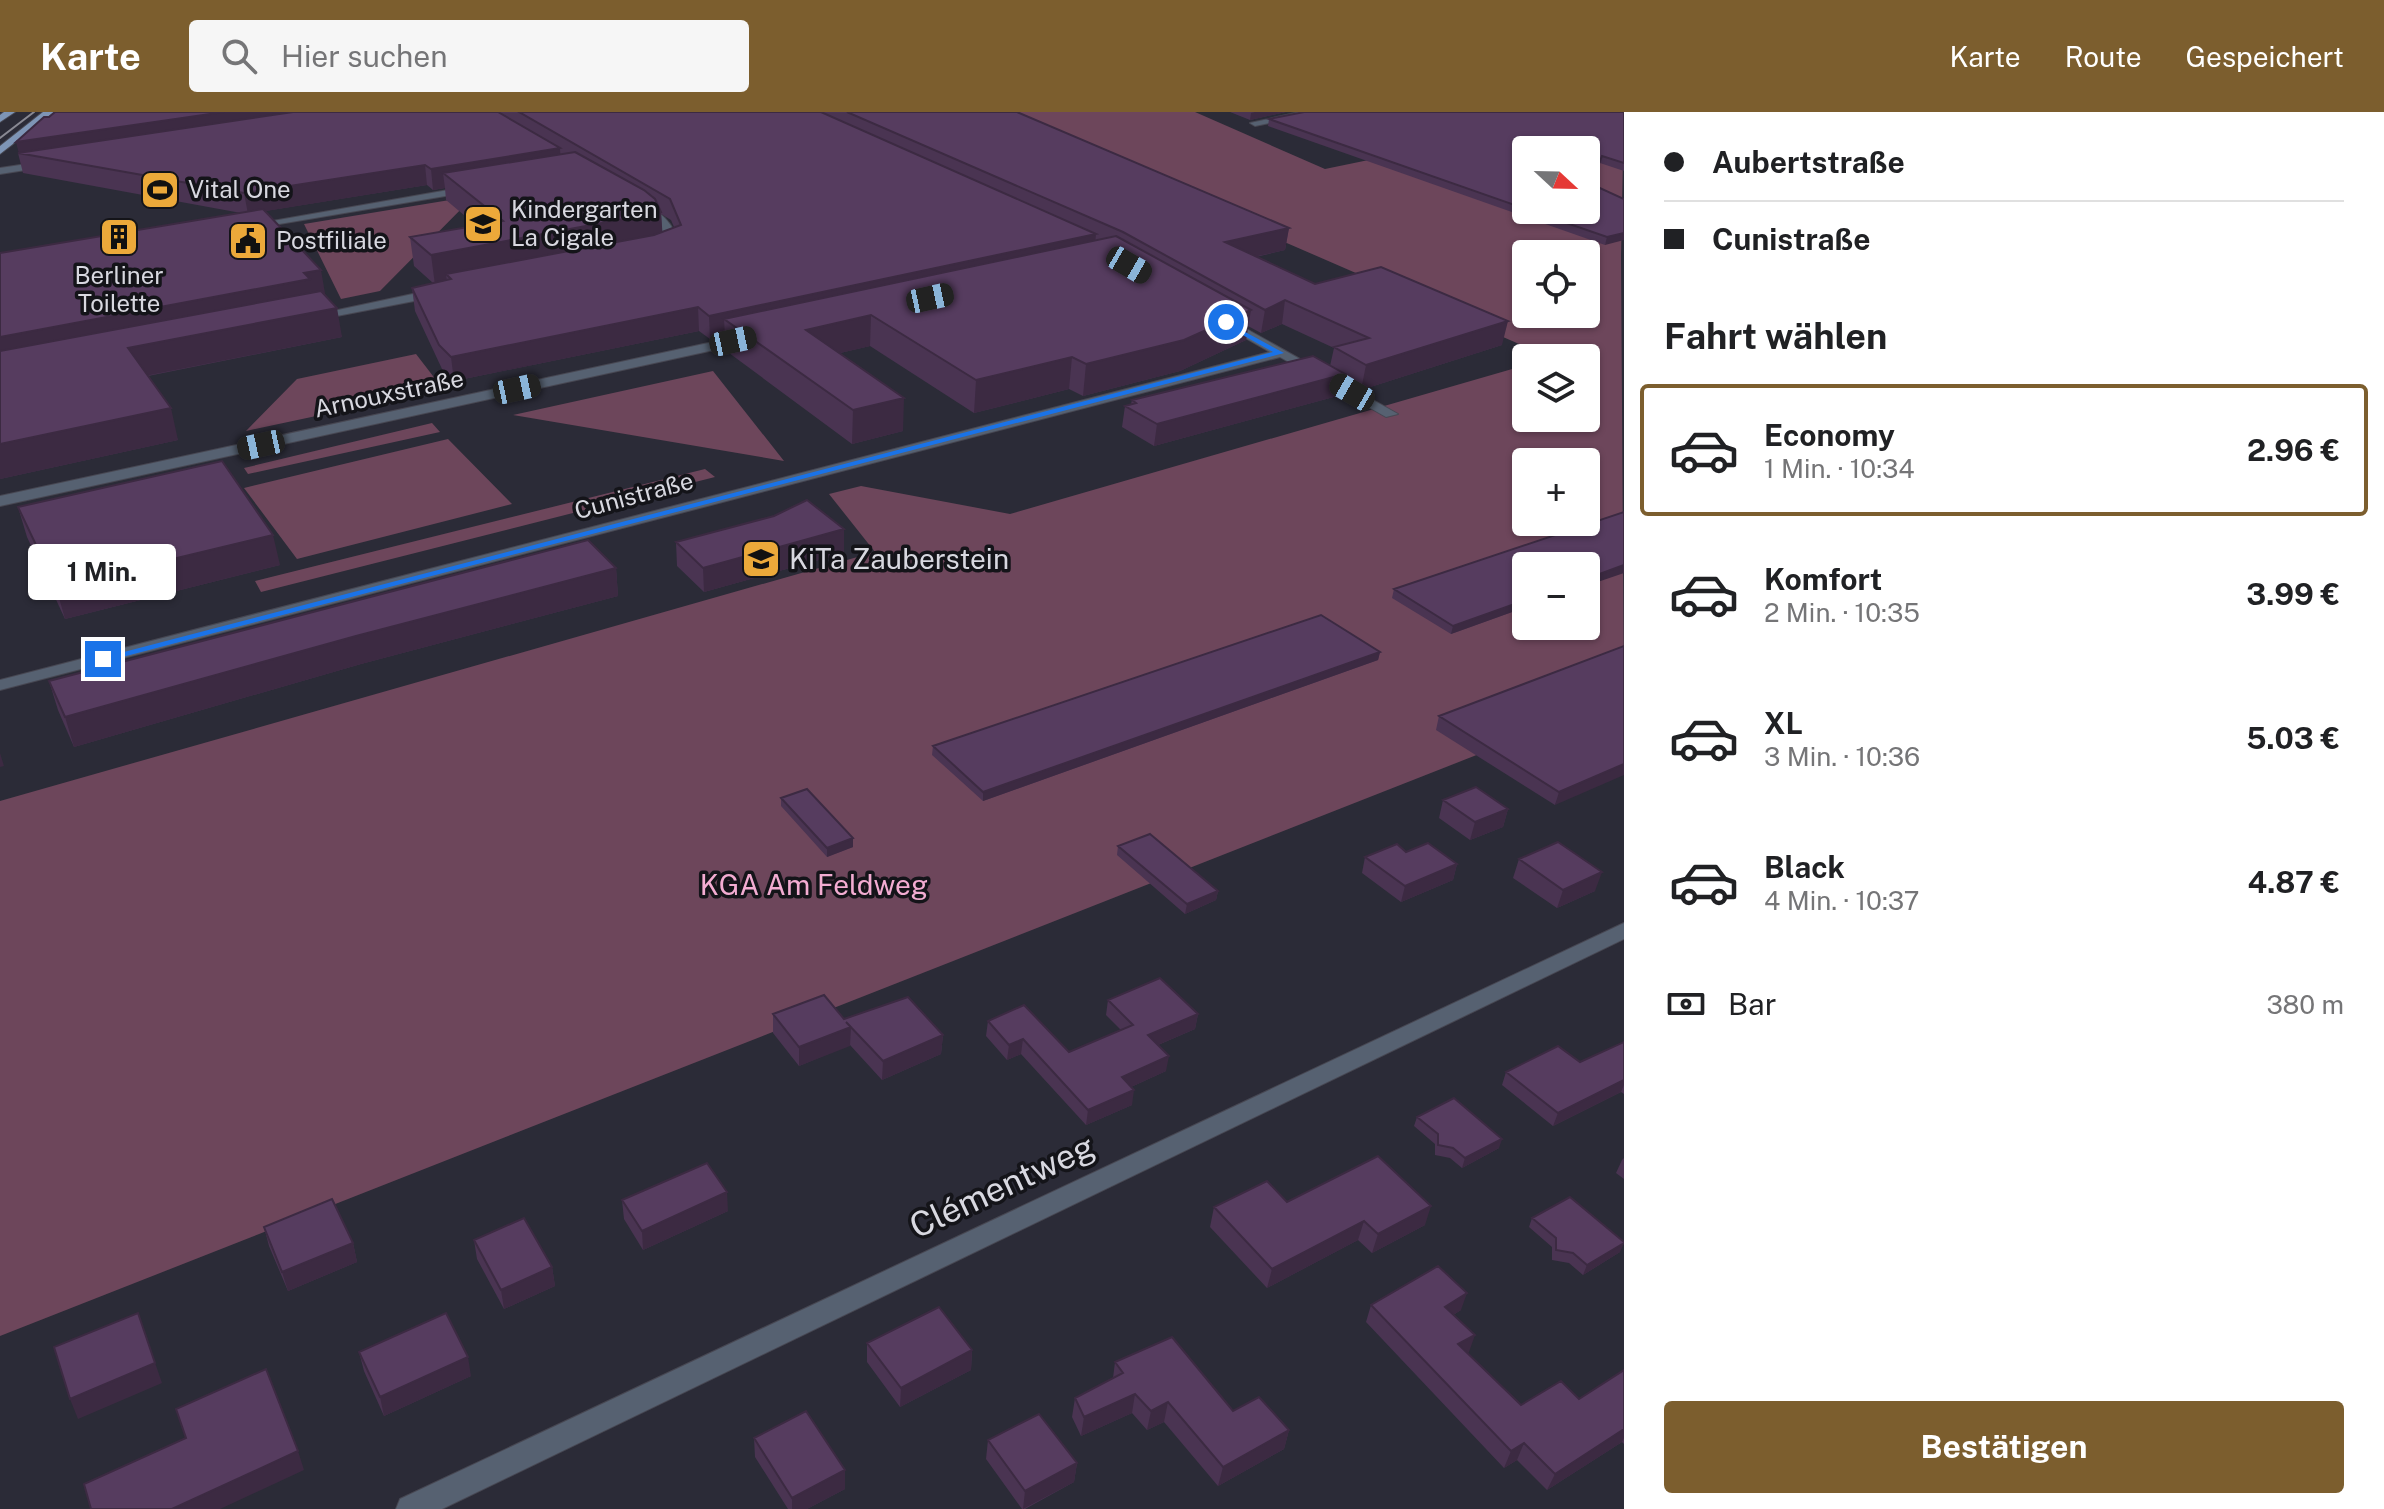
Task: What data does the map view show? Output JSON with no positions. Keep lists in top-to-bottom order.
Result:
{
  "streets": {
    "street": ["Arnouxstraße", "Cunistraße", "Clémentweg"]
  },
  "parks": ["KGA Am Feldweg"],
  "places": {
    "sports": ["Vital One"],
    "school or university": ["Kindergarten La Cigale", "KiTa Zauberstein"],
    "building": ["Berliner Toilette"],
    "public building": ["Postfiliale"]
  },
  "north": "right",
  "page": {
    "header": "Karte",
    "search": "Hier suchen",
    "nav": ["Karte", "Route", "Gespeichert"],
    "banner": ["Aubertstraße", "Cunistraße"],
    "map_buttons": ["+", "−"],
    "heading": "Fahrt wählen",
    "list": [
      {
        "name": "Economy",
        "note": "1 Min. · 10:34",
        "value": "2.96 €"
      },
      {
        "name": "Komfort",
        "note": "2 Min. · 10:35",
        "value": "3.99 €"
      },
      {
        "name": "XL",
        "note": "3 Min. · 10:36",
        "value": "5.03 €"
      },
      {
        "name": "Black",
        "note": "4 Min. · 10:37",
        "value": "4.87 €"
      }
    ],
    "bubble": "1 Min.",
    "pay": ["Bar", "380 m"],
    "buttons": "Bestätigen"
  }
}
